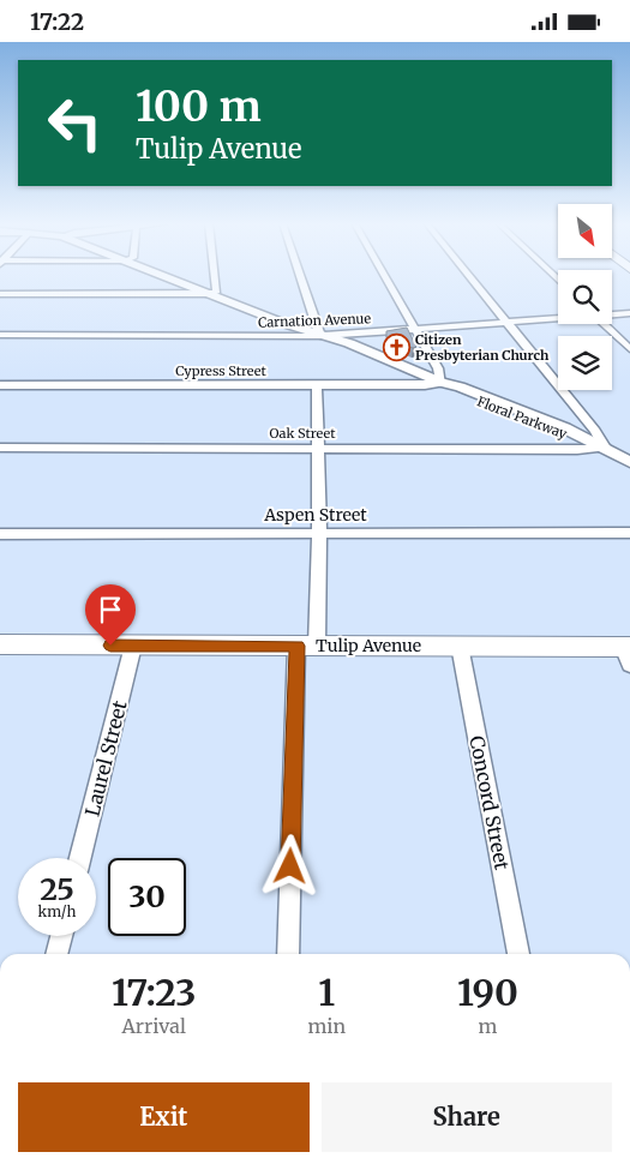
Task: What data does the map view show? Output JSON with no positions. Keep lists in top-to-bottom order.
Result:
{
  "streets": {
    "main road": ["Tulip Avenue"],
    "street": [
      "Carnation Avenue",
      "Cypress Street",
      "Floral Parkway",
      "Oak Street",
      "Aspen Street",
      "Laurel Street",
      "Concord Street"
    ]
  },
  "crossings": [
    ["Carnation Avenue", "Floral Parkway"],
    ["Cypress Street", "Floral Parkway"],
    ["Floral Parkway", "Oak Street"],
    ["Tulip Avenue", "Laurel Street"],
    ["Tulip Avenue", "Concord Street"]
  ],
  "places": {
    "church": ["Citizen Presbyterian Church"]
  },
  "north": "bottom right",
  "page": {
    "status": "17:22",
    "turn": ["100 m", "Tulip Avenue"],
    "speed": "25 km/h",
    "limit": "30",
    "eta": [
      "17:23",
      "Arrival",
      "1",
      "min",
      "190",
      "m"
    ],
    "buttons": ["Exit", "Share"]
  }
}
